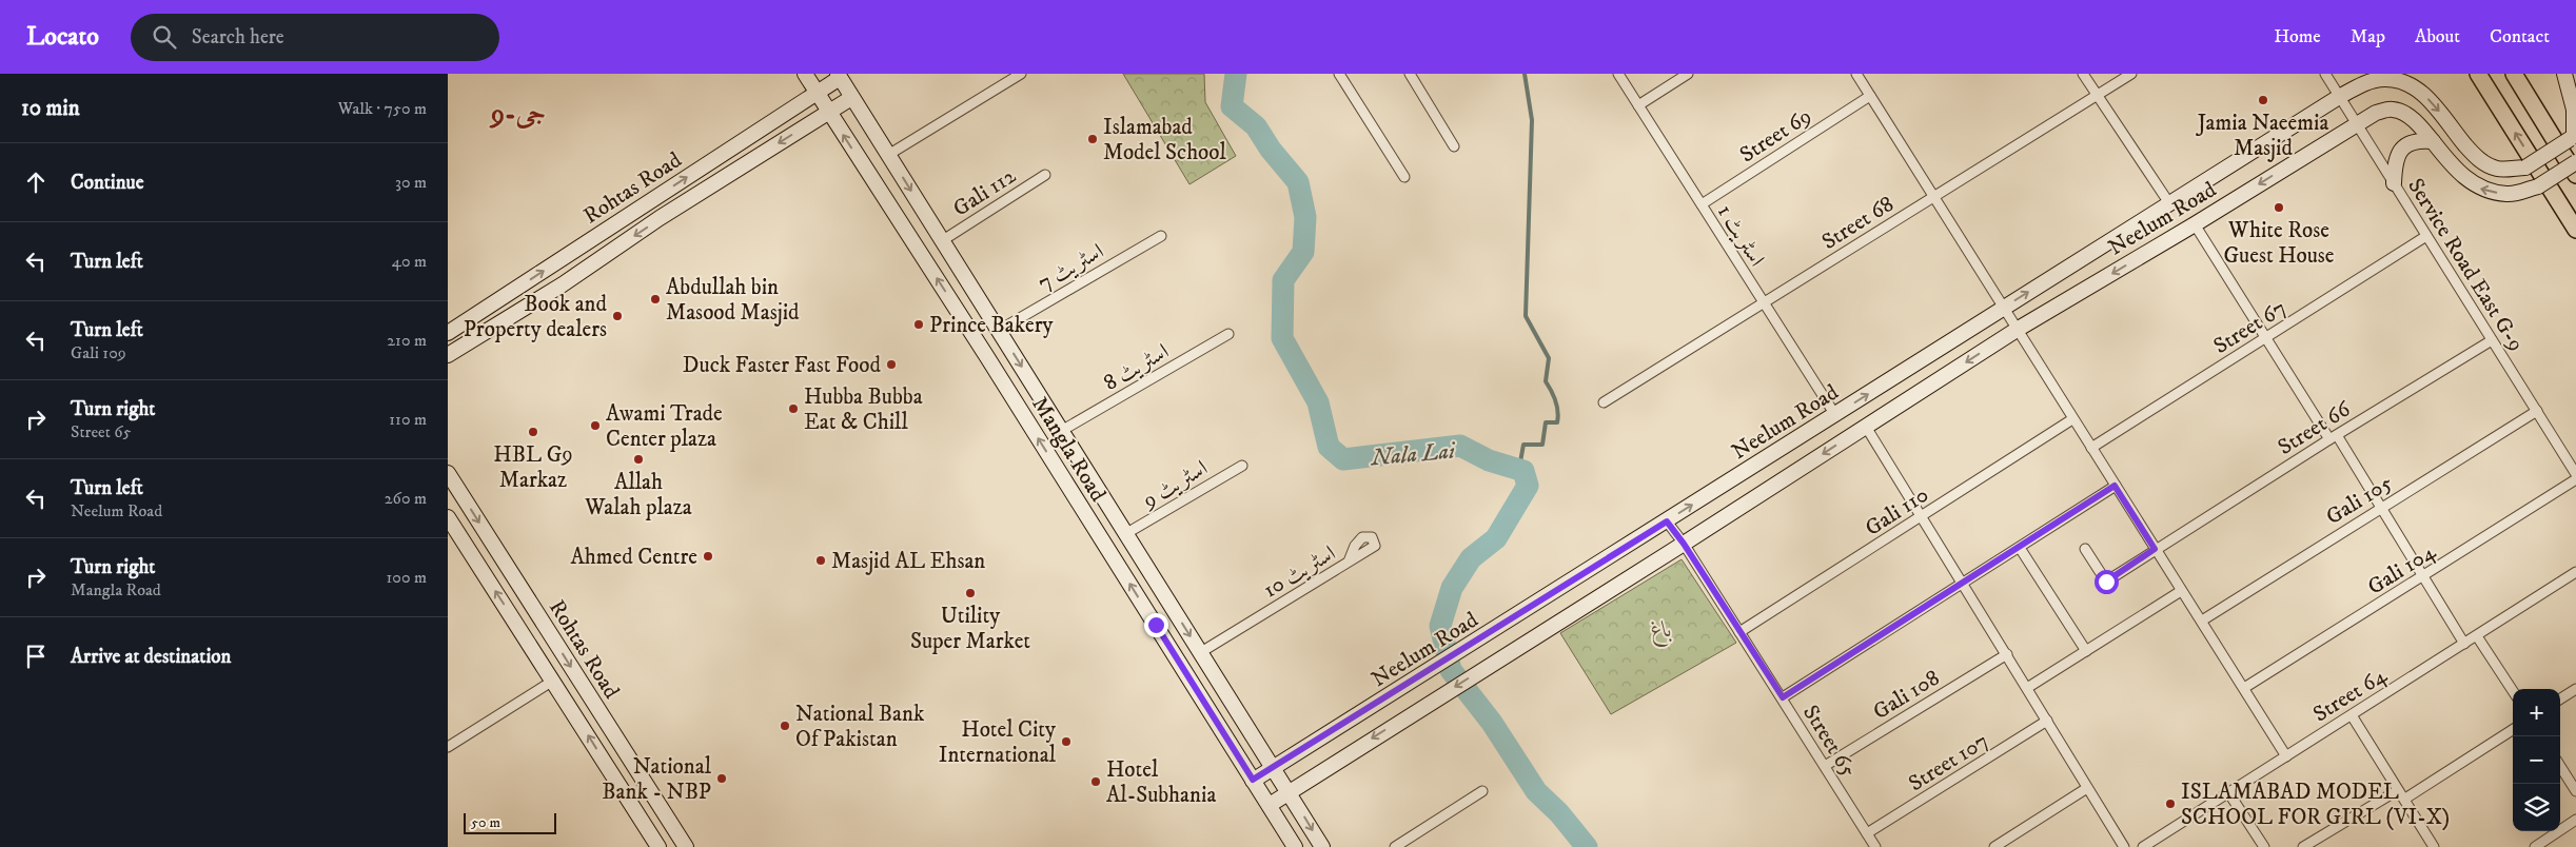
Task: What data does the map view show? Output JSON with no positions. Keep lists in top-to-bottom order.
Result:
{
  "streets": {
    "main road": ["Rohtas Road", "Neelum Road", "Mangla Road"],
    "street": [
      "Street 69",
      "Gali 112",
      "Street 68",
      "اسٹریٹ 1",
      "Service Road East G-9",
      "اسٹریٹ 7",
      "Street 67",
      "اسٹریٹ 8",
      "Street 66",
      "اسٹریٹ 9",
      "Gali 105",
      "Gali 110",
      "Gali 104",
      "اسٹریٹ 10",
      "Gali 108",
      "Street 64",
      "Street 65",
      "Street 107"
    ]
  },
  "crossings": [
    ["Street 69", "اسٹریٹ 1"],
    ["Rohtas Road", "Mangla Road"],
    ["Gali 112", "Mangla Road"],
    ["Neelum Road", "اسٹریٹ 1"],
    ["Neelum Road", "Service Road East G-9"],
    ["Neelum Road", "Mangla Road"],
    ["Neelum Road", "Street 65"],
    ["Street 68", "اسٹریٹ 1"],
    ["Service Road East G-9", "Street 67"],
    ["Service Road East G-9", "Street 66"],
    ["Service Road East G-9", "Gali 105"],
    ["اسٹریٹ 7", "Mangla Road"],
    ["اسٹریٹ 8", "Mangla Road"],
    ["Mangla Road", "اسٹریٹ 9"],
    ["Mangla Road", "اسٹریٹ 10"],
    ["Gali 110", "Street 65"],
    ["Gali 108", "Street 65"],
    ["Street 65", "Street 107"]
  ],
  "districts": ["جی-9"],
  "water": ["Nala Lai"],
  "parks": ["باغ"],
  "places": [
    "Jamia Naeemia Masjid",
    "Islamabad Model School",
    "White Rose Guest House",
    "Abdullah bin Masood Masjid",
    "Book and Property dealers",
    "Prince Bakery",
    "Duck Faster Fast Food",
    "Hubba Bubba Eat & Chill",
    "Awami Trade Center plaza",
    "HBL G9 Markaz",
    "Allah Walah plaza",
    "Ahmed Centre",
    "Masjid AL Ehsan",
    "Utility Super Market",
    "National Bank Of Pakistan",
    "Hotel City International",
    "National Bank - NBP",
    "Hotel Al-Subhania",
    "ISLAMABAD MODEL SCHOOL FOR GIRL (VI-X)"
  ],
  "scale_bar": "50 m",
  "page": {
    "header": "Locato",
    "search": "Search here",
    "nav": [
      "Home",
      "Map",
      "About",
      "Contact"
    ],
    "heading": ["10 min", "Walk · 750 m"],
    "list": [
      ["Continue", "30 m"],
      ["Turn left", "40 m"],
      ["Turn left", "Gali 109", "210 m"],
      ["Turn right", "Street 65", "110 m"],
      ["Turn left", "Neelum Road", "260 m"],
      ["Turn right", "Mangla Road", "100 m"],
      "Arrive at destination"
    ],
    "map_buttons": ["+", "−"],
    "scale": "50 m"
  }
}
